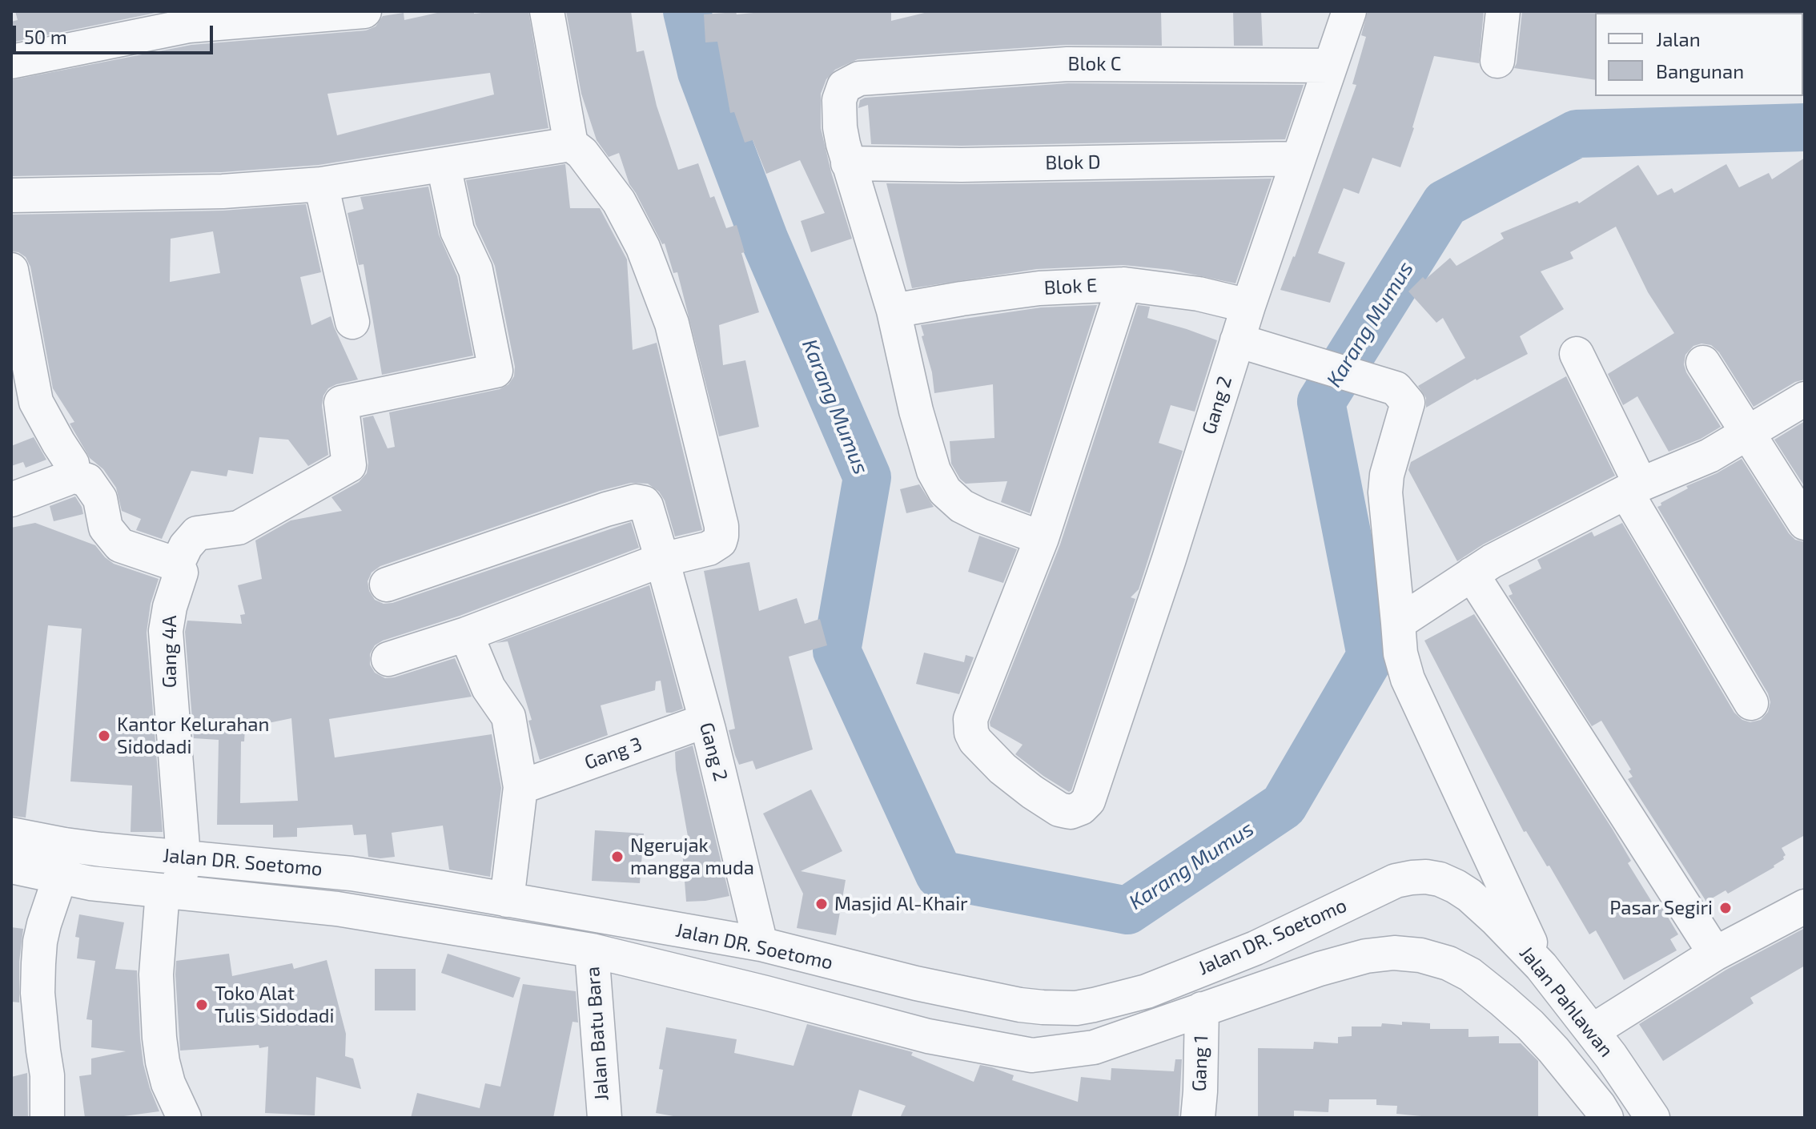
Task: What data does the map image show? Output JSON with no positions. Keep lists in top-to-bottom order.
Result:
{
  "streets": {
    "street": [
      "Blok C",
      "Blok D",
      "Blok E",
      "Gang 2",
      "Gang 4A",
      "Gang 3",
      "Jalan DR. Soetomo",
      "Jalan Pahlawan",
      "Jalan Batu Bara",
      "Gang 1"
    ]
  },
  "crossings": [
    ["Blok C", "Blok D"],
    ["Blok C", "Gang 2"],
    ["Blok D", "Gang 2"],
    ["Blok E", "Gang 2"],
    ["Gang 2", "Gang 3"],
    ["Gang 2", "Jalan DR. Soetomo"],
    ["Gang 4A", "Jalan DR. Soetomo"],
    ["Jalan DR. Soetomo", "Jalan Pahlawan"],
    ["Jalan DR. Soetomo", "Jalan Batu Bara"],
    ["Jalan DR. Soetomo", "Gang 1"]
  ],
  "water": ["Karang Mumus"],
  "places": [
    "Kantor Kelurahan Sidodadi",
    "Ngerujak mangga muda",
    "Masjid Al-Khair",
    "Pasar Segiri",
    "Toko Alat Tulis Sidodadi"
  ],
  "legend": ["Jalan", "Bangunan"],
  "scale_bar": "50 m"
}
